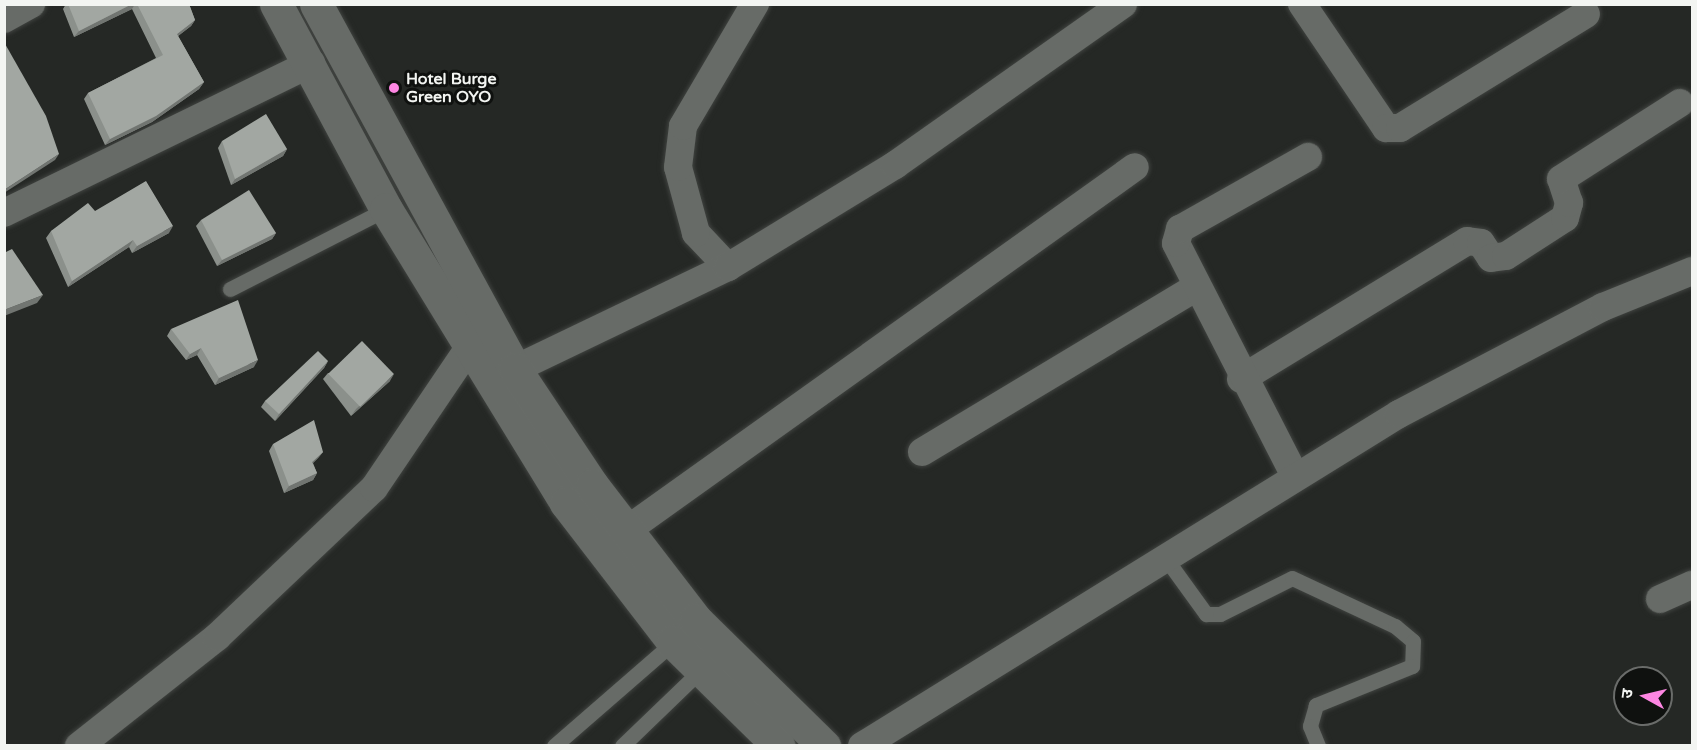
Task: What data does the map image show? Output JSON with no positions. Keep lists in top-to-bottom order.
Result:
{
  "places": ["Hotel Burge Green OYO"],
  "north": "left"
}
